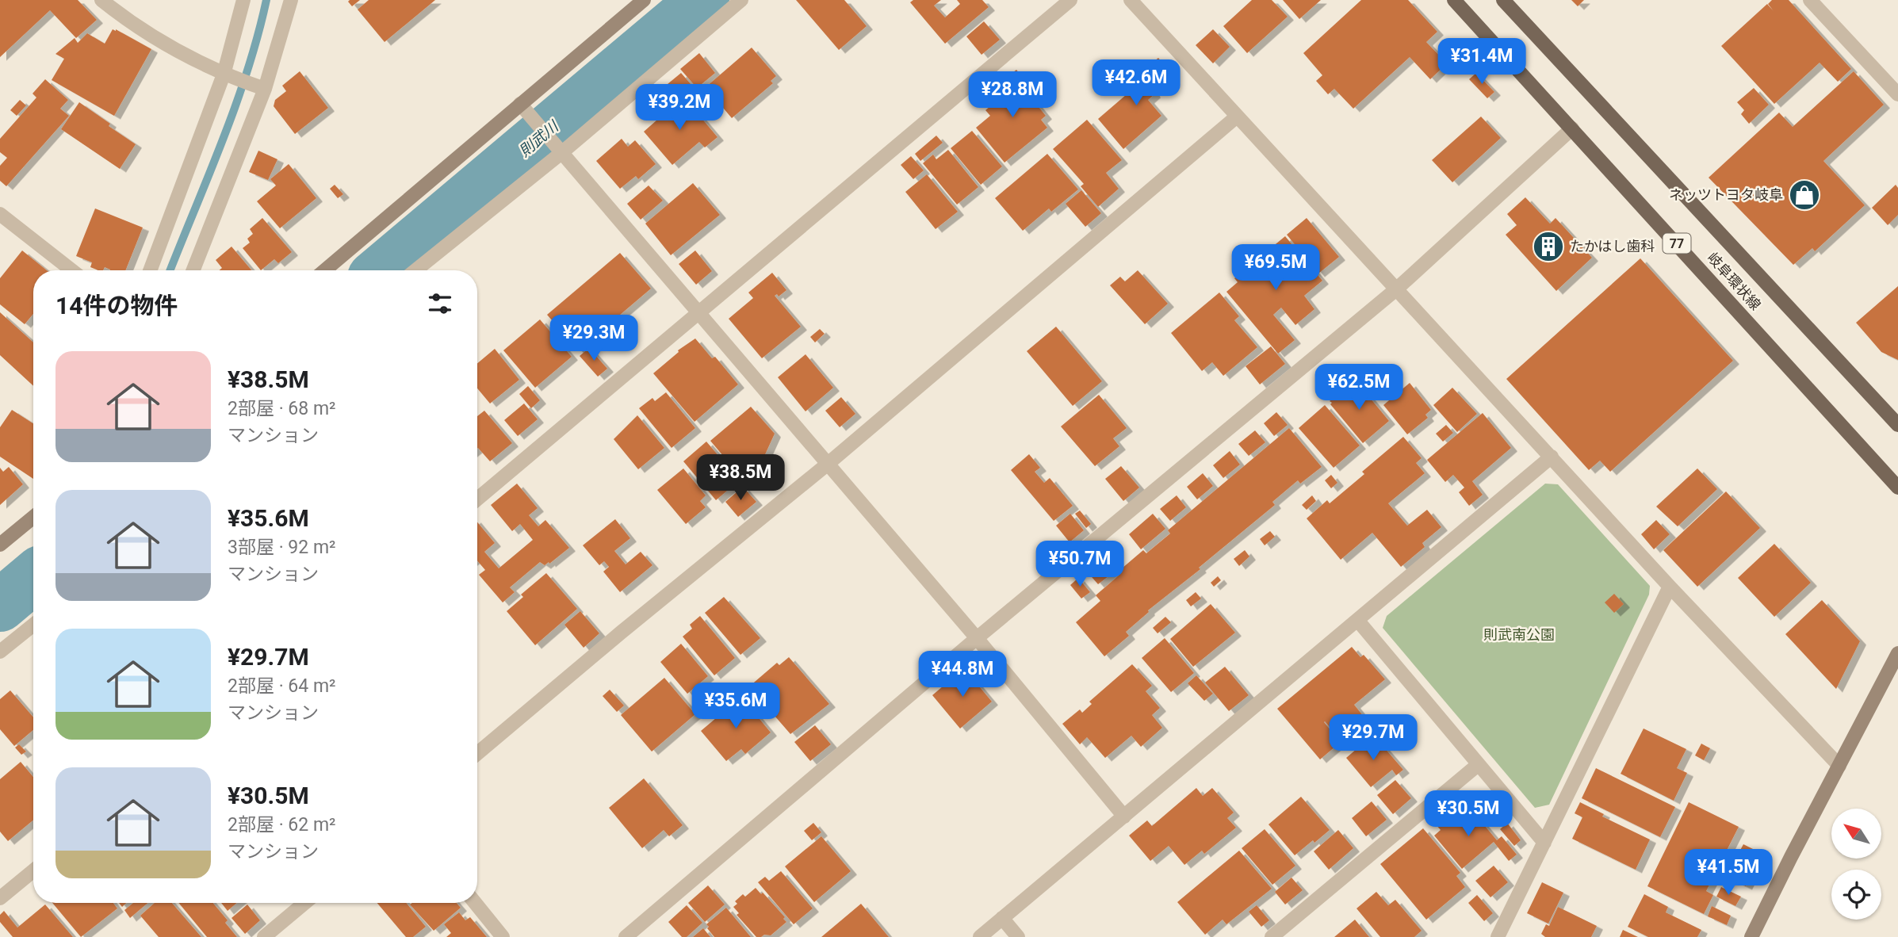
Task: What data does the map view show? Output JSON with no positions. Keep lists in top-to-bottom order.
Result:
{
  "streets": {
    "main road": ["77", "岐阜環状線"]
  },
  "water": ["則武川"],
  "parks": ["則武南公園"],
  "places": {
    "shop": ["ネッツトヨタ岐阜"],
    "building": ["たかはし歯科"]
  },
  "north": "top left",
  "page": {
    "price": [
      "¥31.4M",
      "¥42.6M",
      "¥28.8M",
      "¥39.2M",
      "¥69.5M",
      "¥29.3M",
      "¥62.5M",
      "¥38.5M",
      "¥50.7M",
      "¥44.8M",
      "¥35.6M",
      "¥29.7M",
      "¥30.5M",
      "¥41.5M"
    ],
    "heading": "14件の物件",
    "list": [
      {
        "name": "¥38.5M",
        "note": "2部屋 · 68 m² · マンション"
      },
      {
        "name": "¥35.6M",
        "note": "3部屋 · 92 m² · マンション"
      },
      {
        "name": "¥29.7M",
        "note": "2部屋 · 64 m² · マンション"
      },
      {
        "name": "¥30.5M",
        "note": "2部屋 · 62 m² · マンション"
      }
    ]
  }
}
